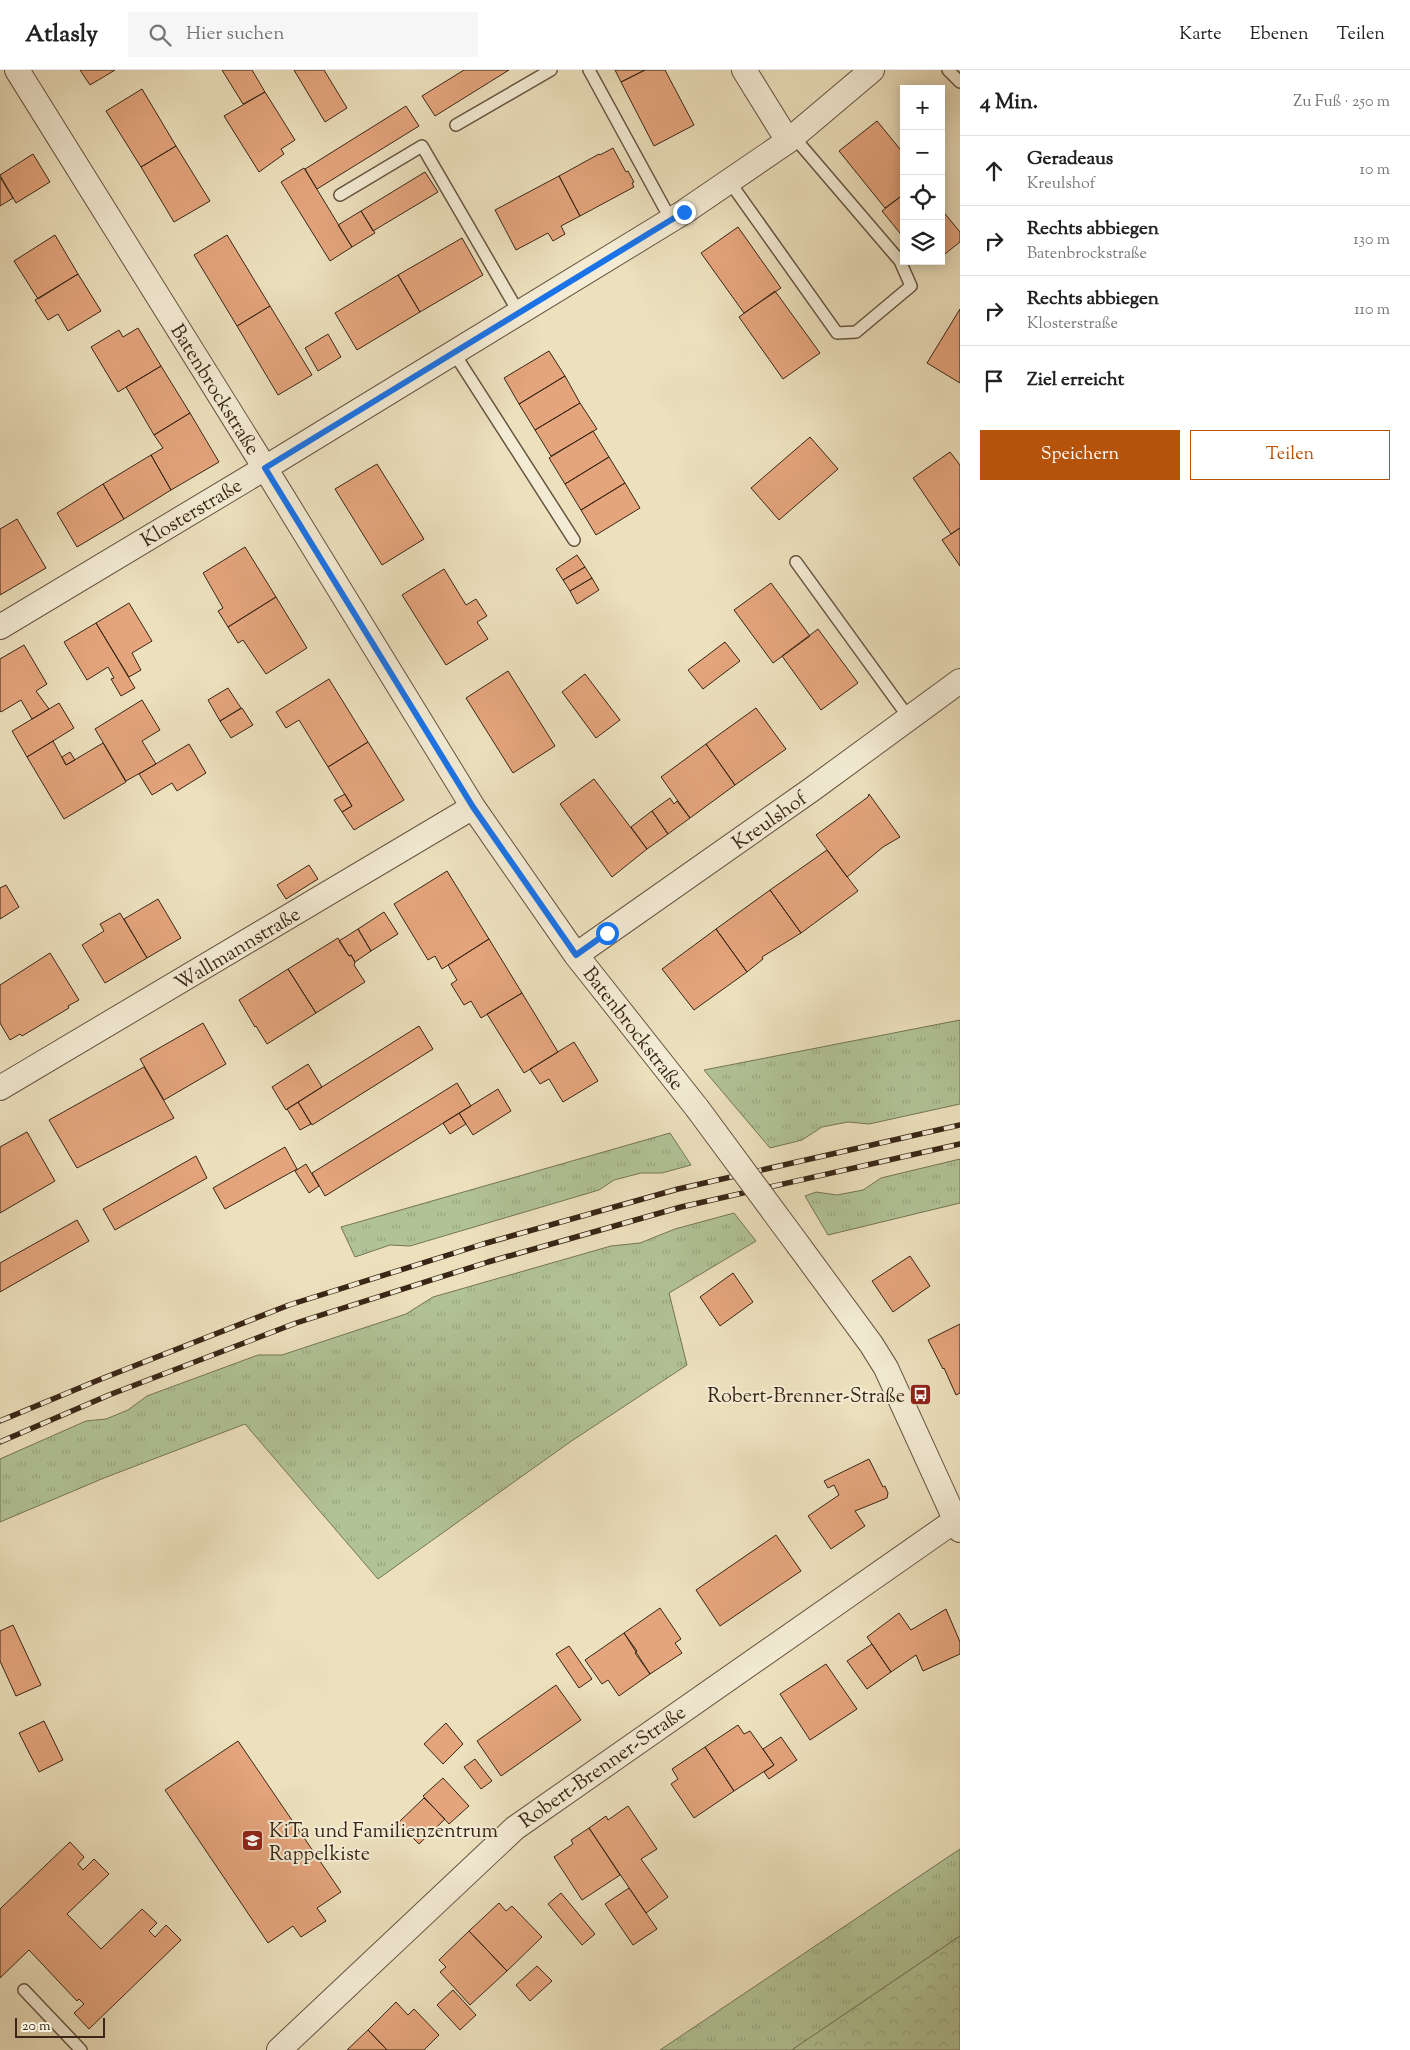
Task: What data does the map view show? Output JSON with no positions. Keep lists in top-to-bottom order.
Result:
{
  "streets": {
    "street": [
      "Batenbrockstraße",
      "Klosterstraße",
      "Kreulshof",
      "Wallmannstraße",
      "Robert-Brenner-Straße"
    ]
  },
  "crossings": [
    ["Batenbrockstraße", "Klosterstraße"],
    ["Batenbrockstraße", "Kreulshof"],
    ["Batenbrockstraße", "Wallmannstraße"],
    ["Batenbrockstraße", "Robert-Brenner-Straße"]
  ],
  "places": {
    "bus stop": ["Robert-Brenner-Straße"],
    "school or university": ["KiTa und Familienzentrum Rappelkiste"]
  },
  "scale_bar": "20 m",
  "page": {
    "header": "Atlasly",
    "search": "Hier suchen",
    "nav": ["Karte", "Ebenen", "Teilen"],
    "heading": ["4 Min.", "Zu Fuß · 250 m"],
    "map_buttons": ["+", "−"],
    "list": [
      ["Geradeaus", "Kreulshof", "10 m"],
      ["Rechts abbiegen", "Batenbrockstraße", "130 m"],
      ["Rechts abbiegen", "Klosterstraße", "110 m"],
      "Ziel erreicht"
    ],
    "buttons": ["Speichern", "Teilen"],
    "scale": "20 m"
  }
}
